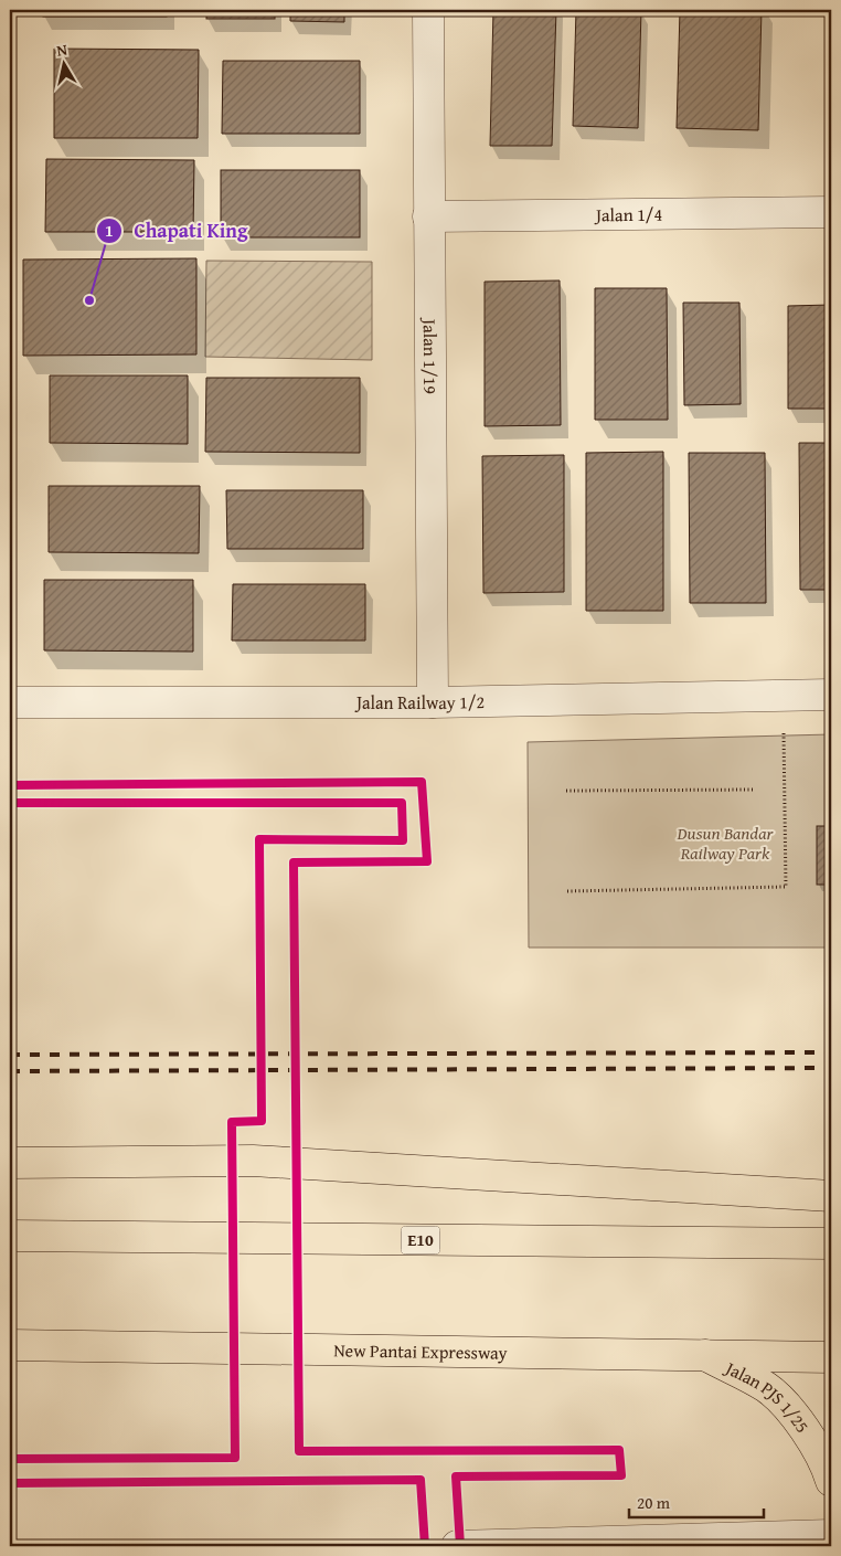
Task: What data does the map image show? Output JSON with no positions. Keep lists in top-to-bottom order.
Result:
{
  "streets": {
    "main road": ["E10", "New Pantai Expressway", "Jalan PJS 1/25"],
    "street": ["Jalan 1/4", "Jalan 1/19", "Jalan Railway 1/2"]
  },
  "crossings": [
    ["Jalan 1/4", "Jalan 1/19"],
    ["Jalan 1/19", "Jalan Railway 1/2"],
    ["New Pantai Expressway", "Jalan PJS 1/25"]
  ],
  "parks": ["Dusun Bandar Railway Park"],
  "places": ["Chapati King"],
  "scale_bar": "20 m",
  "north": "top"
}
